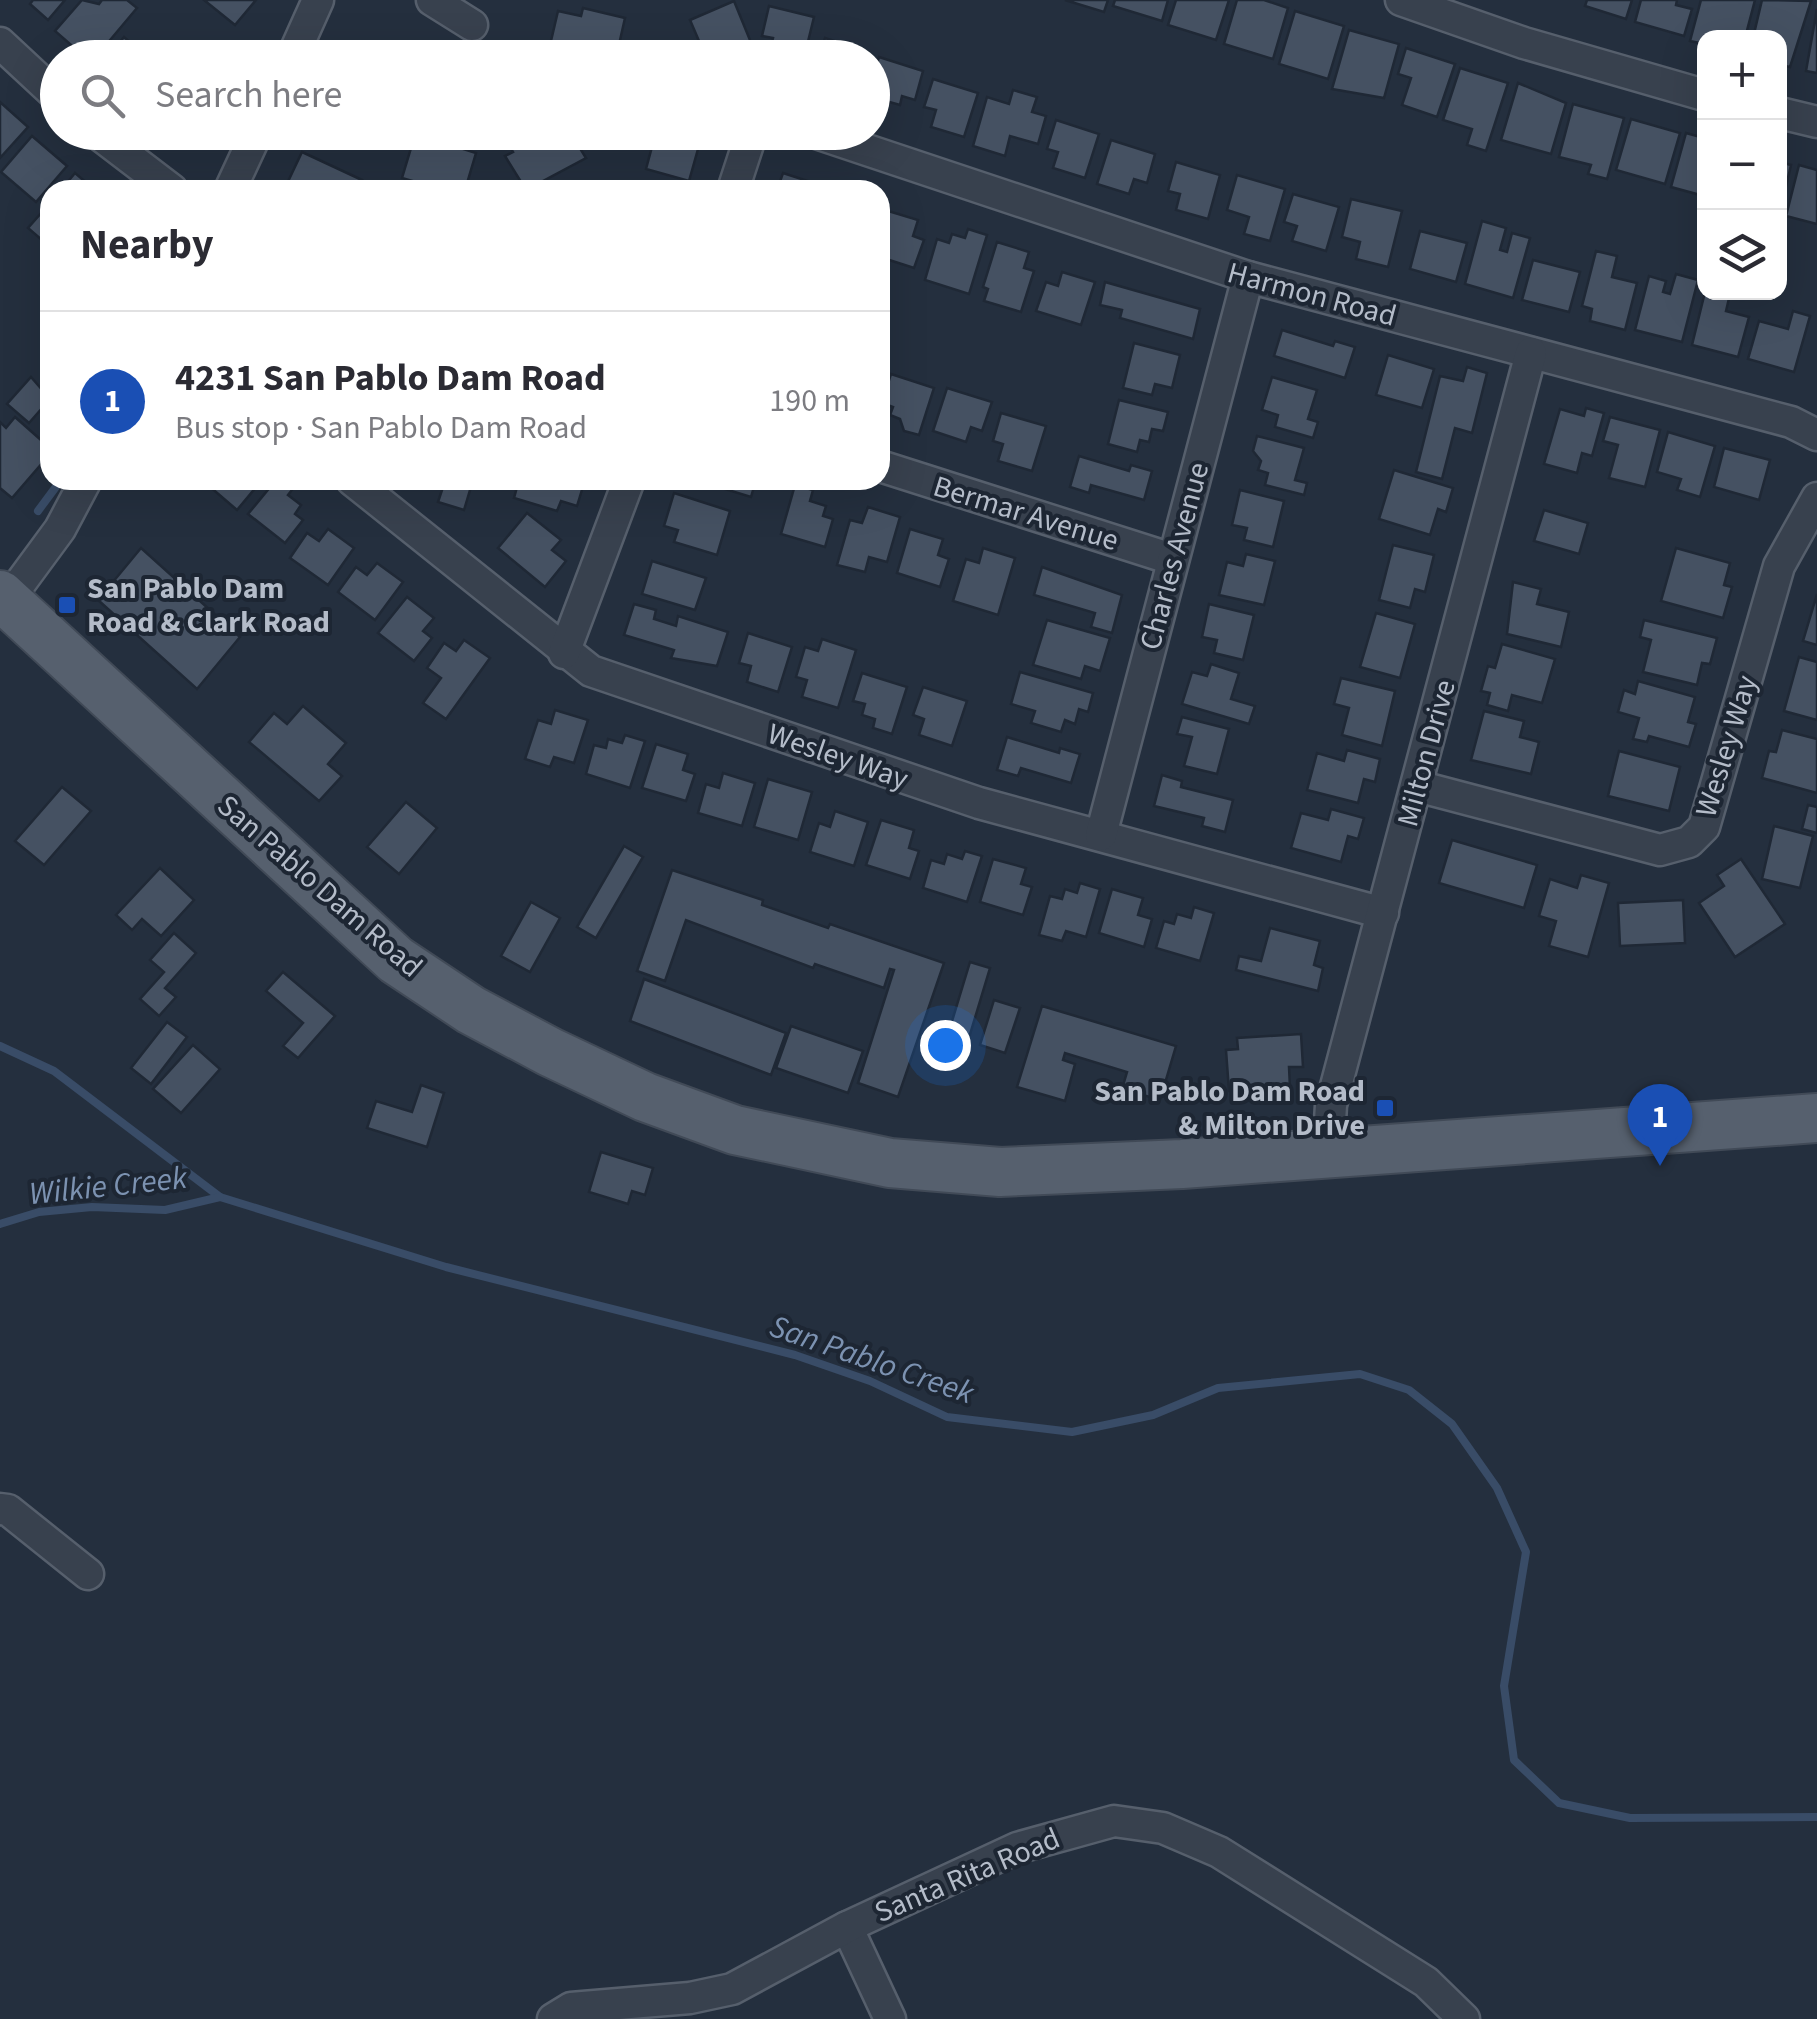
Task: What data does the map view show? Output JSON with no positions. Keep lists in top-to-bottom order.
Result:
{
  "streets": {
    "main road": ["San Pablo Dam Road"],
    "street": [
      "Harmon Road",
      "Bermar Avenue",
      "Charles Avenue",
      "Wesley Way",
      "Milton Drive",
      "Santa Rita Road"
    ]
  },
  "crossings": [
    ["Harmon Road", "Charles Avenue"],
    ["Harmon Road", "Milton Drive"],
    ["Bermar Avenue", "Charles Avenue"],
    ["Charles Avenue", "Wesley Way"],
    ["Wesley Way", "Milton Drive"],
    ["Milton Drive", "San Pablo Dam Road"]
  ],
  "water": ["Wilkie Creek", "San Pablo Creek"],
  "places": {
    "transit": ["San Pablo Dam Road & Clark Road", "San Pablo Dam Road & Milton Drive"]
  },
  "page": {
    "map_buttons": ["+", "−"],
    "search": "Search here",
    "heading": "Nearby",
    "list": [
      {
        "mark": "1",
        "name": "4231 San Pablo Dam Road",
        "note": "Bus stop · San Pablo Dam Road",
        "value": "190 m"
      }
    ],
    "pins": "1"
  }
}
